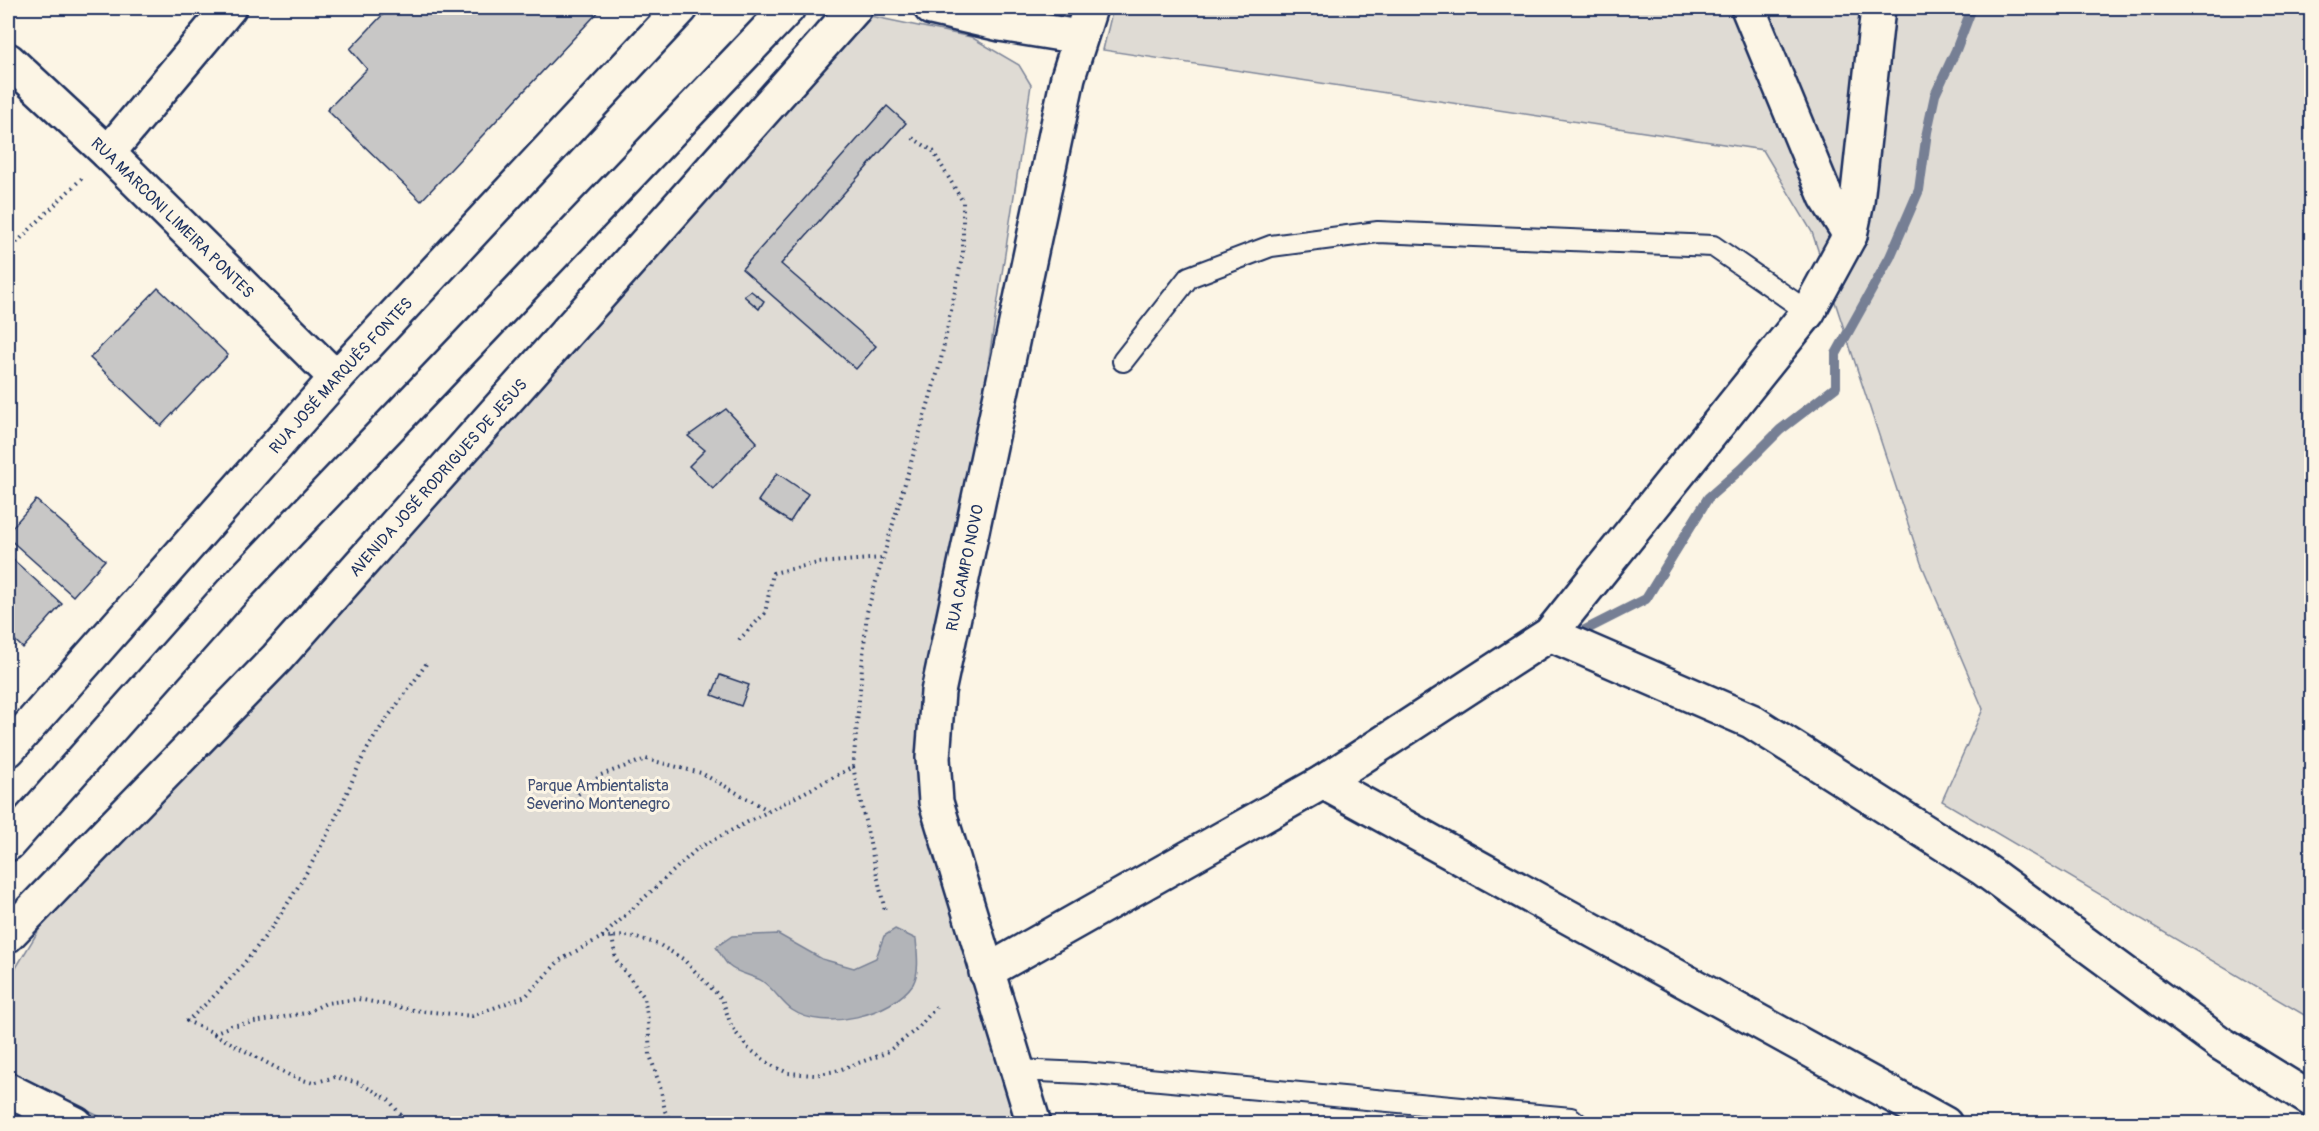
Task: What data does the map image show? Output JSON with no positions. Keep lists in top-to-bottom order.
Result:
{
  "streets": {
    "street": [
      "RUA MARCONI LIMEIRA PONTES",
      "RUA JOSÉ MARQUÊS FONTES",
      "AVENIDA JOSÉ RODRIGUES DE JESUS",
      "RUA CAMPO NOVO"
    ]
  },
  "crossings": [
    ["RUA MARCONI LIMEIRA PONTES", "RUA JOSÉ MARQUÊS FONTES"]
  ],
  "parks": ["Parque Ambientalista Severino Montenegro"]
}
